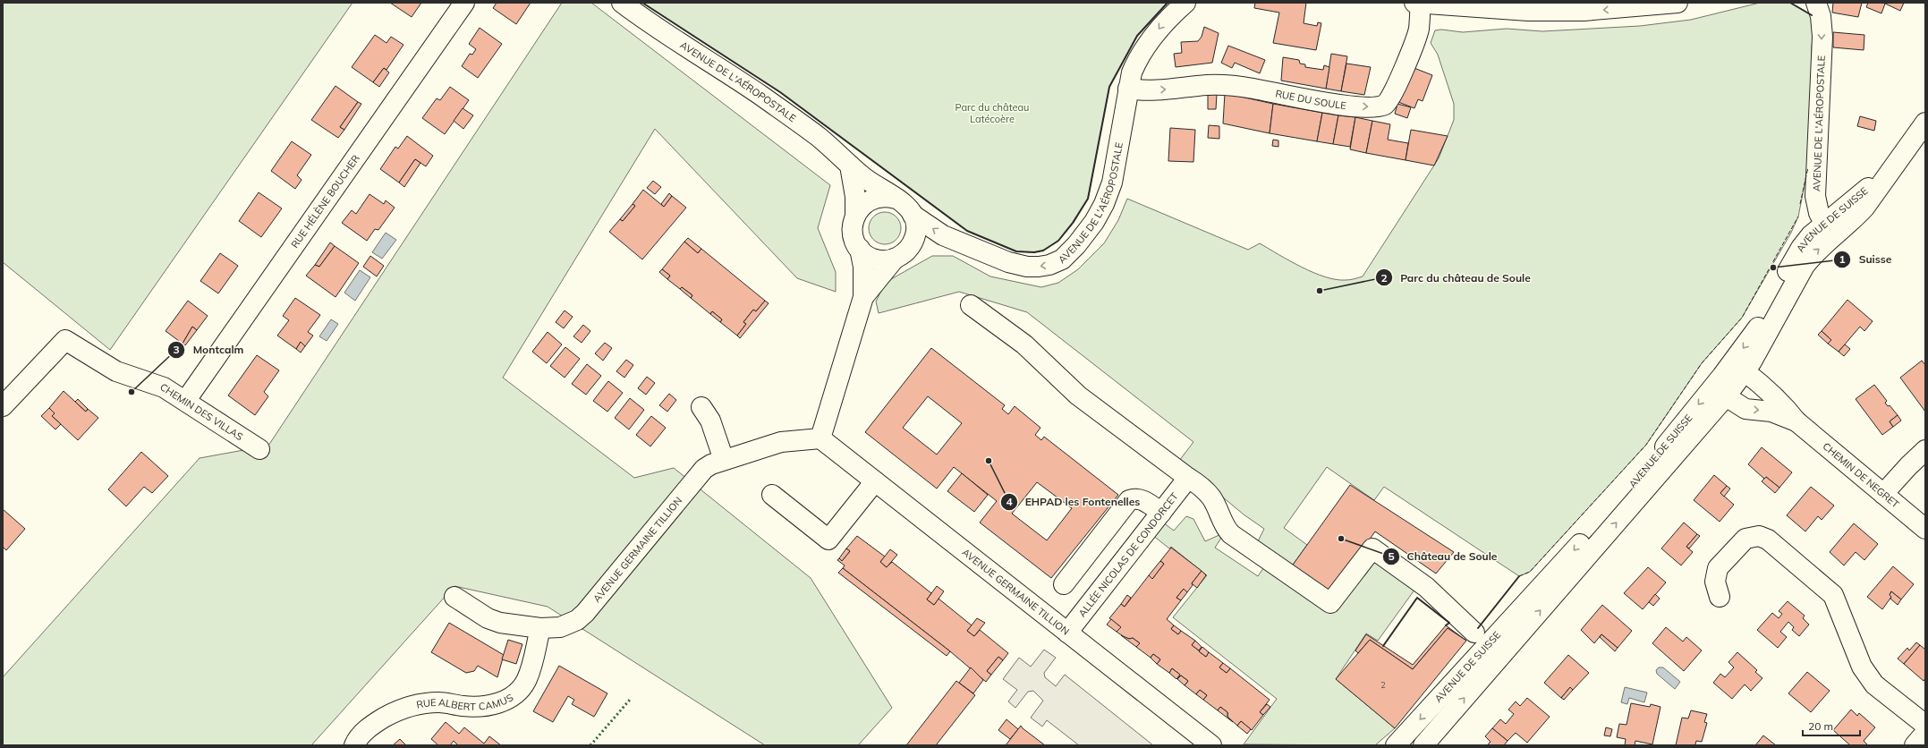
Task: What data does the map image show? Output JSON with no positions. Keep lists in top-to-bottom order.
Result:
{
  "streets": {
    "street": [
      "AVENUE DE L'AÉROPOSTALE",
      "RUE DU SOULE",
      "RUE HÉLÈNE BOUCHER",
      "AVENUE DE SUISSE",
      "CHEMIN DES VILLAS",
      "CHEMIN DE NEGRET",
      "AVENUE GERMAINE TILLION",
      "ALLÉE NICOLAS DE CONDORCET",
      "RUE ALBERT CAMUS"
    ]
  },
  "crossings": [
    ["AVENUE DE L'AÉROPOSTALE", "RUE DU SOULE"],
    ["AVENUE DE L'AÉROPOSTALE", "AVENUE DE SUISSE"],
    ["RUE HÉLÈNE BOUCHER", "CHEMIN DES VILLAS"],
    ["AVENUE DE SUISSE", "CHEMIN DE NEGRET"],
    ["AVENUE GERMAINE TILLION", "ALLÉE NICOLAS DE CONDORCET"],
    ["AVENUE GERMAINE TILLION", "RUE ALBERT CAMUS"]
  ],
  "parks": ["Parc du château Latécoère"],
  "places": [
    "Suisse",
    "Parc du château de Soule",
    "Montcalm",
    "EHPAD les Fontenelles",
    "Château de Soule"
  ],
  "house_numbers": ["2"],
  "scale_bar": "20 m"
}
